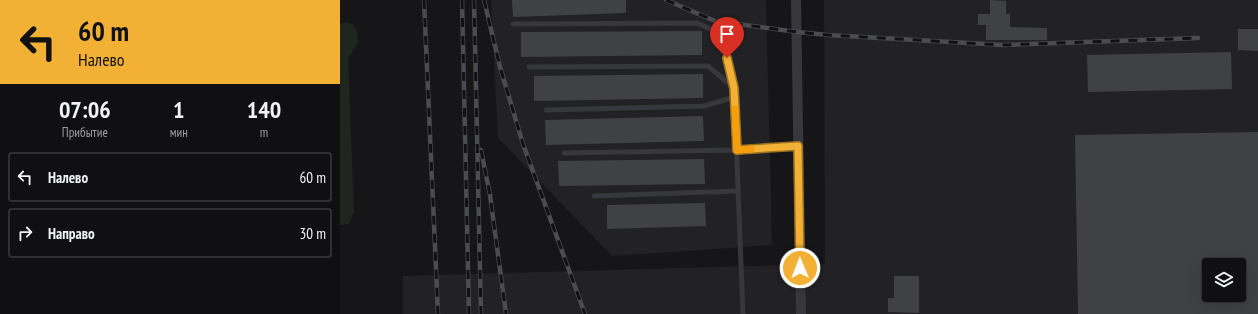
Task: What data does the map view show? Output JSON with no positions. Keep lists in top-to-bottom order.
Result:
{
  "page": {
    "turn": ["60 m", "Налево"],
    "eta": [
      "07:06",
      "Прибытие",
      "1",
      "мин",
      "140",
      "m"
    ],
    "list": [
      {
        "name": "Налево",
        "value": "60 m"
      },
      {
        "name": "Направо",
        "value": "30 m"
      }
    ]
  }
}
